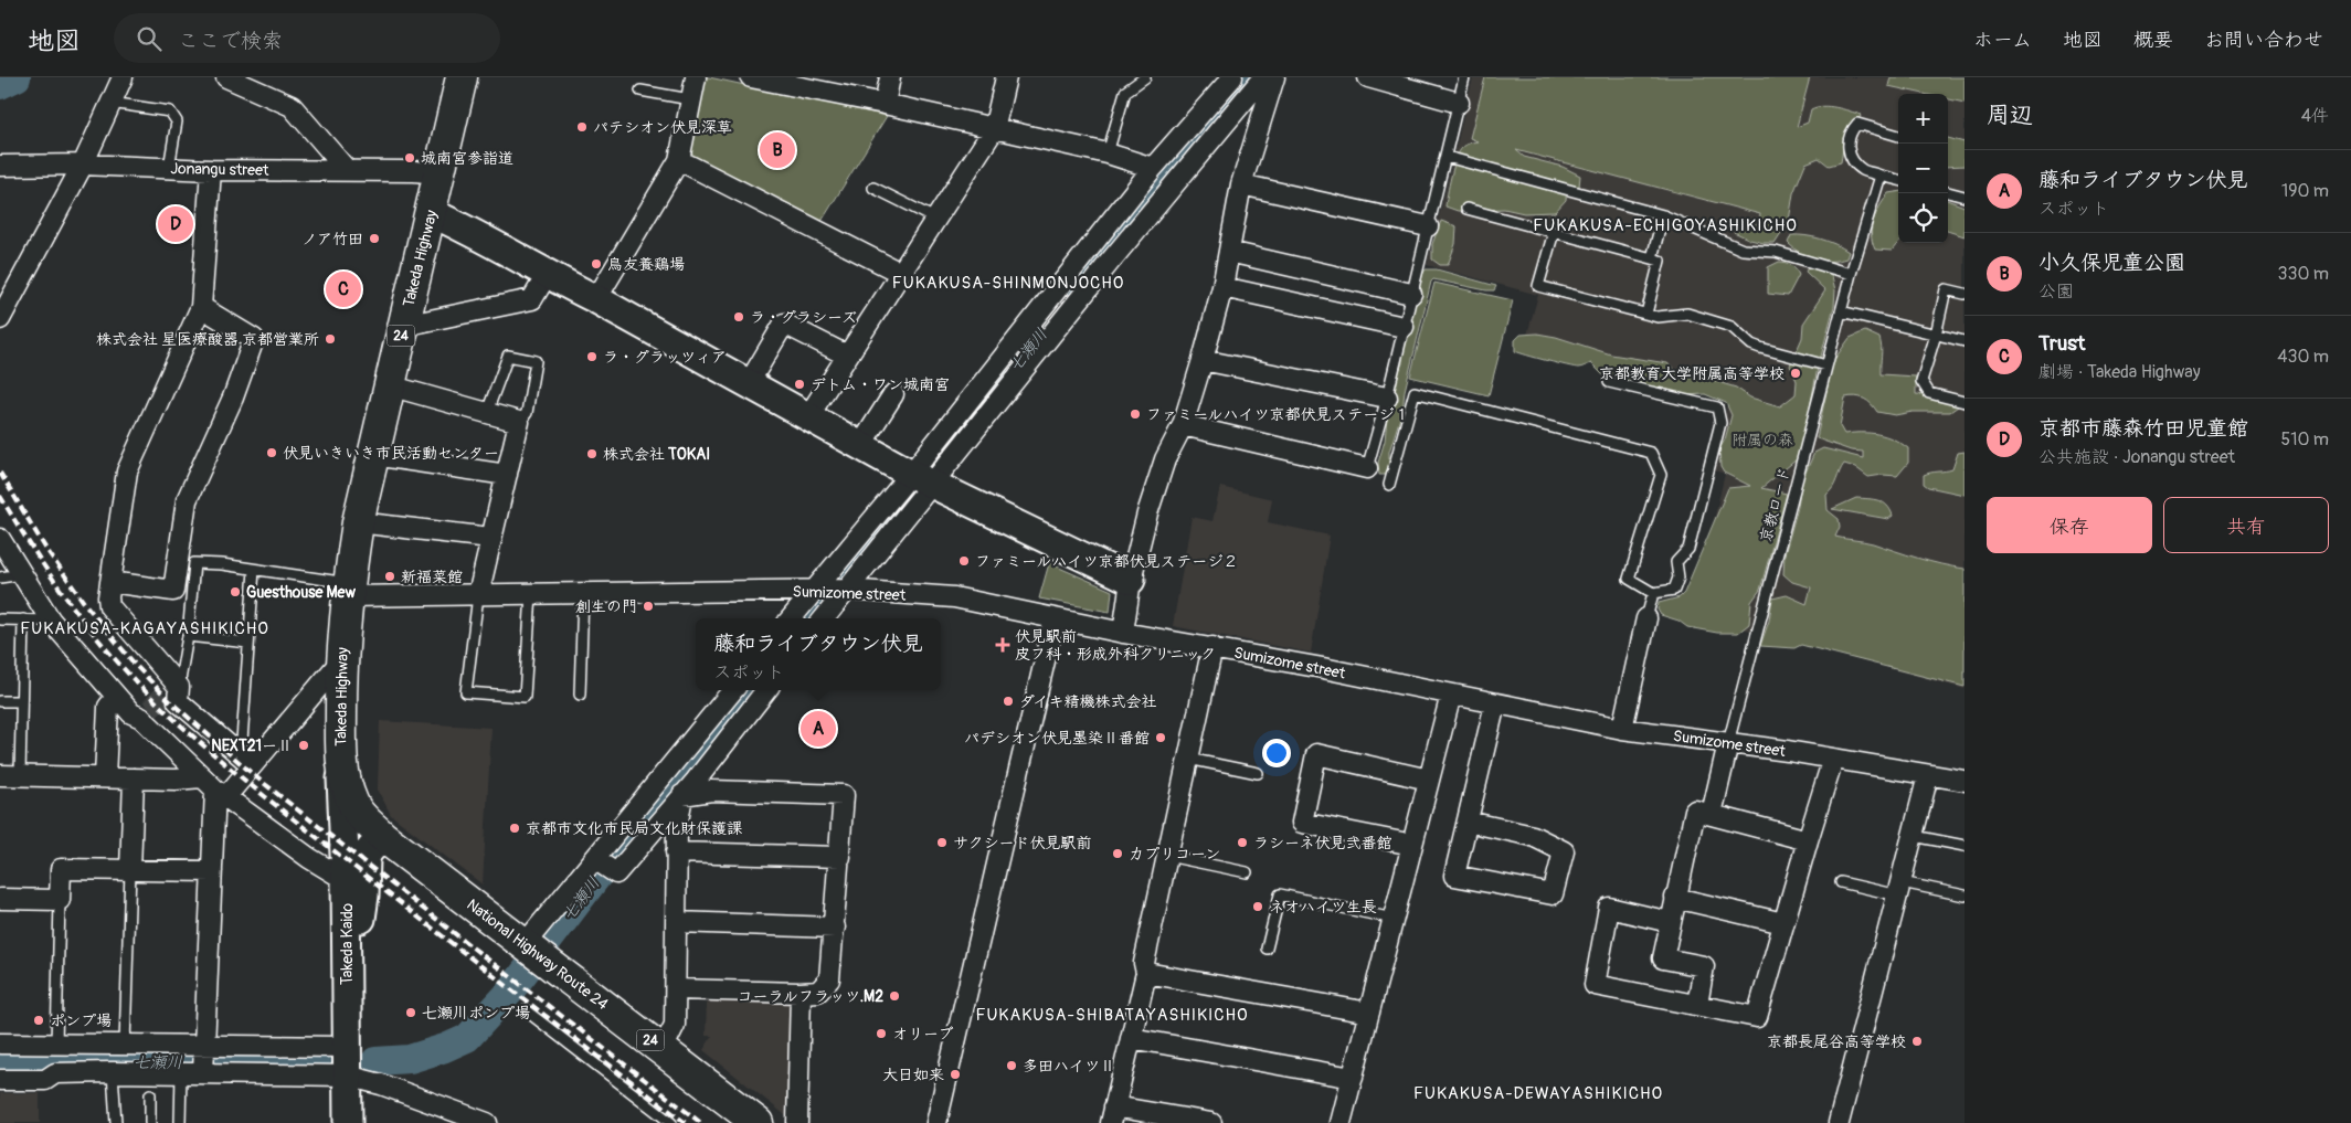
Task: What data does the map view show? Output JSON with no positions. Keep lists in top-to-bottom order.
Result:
{
  "streets": {
    "highway": ["Takeda Highway", "24", "National Highway Route 24"],
    "street": ["Jonangu street", "Sumizome street", "Takeda Kaido"],
    "lane": ["京教ロード"]
  },
  "crossings": [
    ["Jonangu street", "Takeda Highway"],
    ["Takeda Highway", "Sumizome street"],
    ["Takeda Highway", "Takeda Kaido"],
    ["Takeda Highway", "National Highway Route 24"],
    ["京教ロード", "Sumizome street"],
    ["Takeda Kaido", "National Highway Route 24"]
  ],
  "districts": [
    "FUKAKUSA-ECHIGOYASHIKICHO",
    "FUKAKUSA-SHINMONJOCHO",
    "FUKAKUSA-KAGAYASHIKICHO",
    "FUKAKUSA-SHIBATAYASHIKICHO",
    "FUKAKUSA-DEWAYASHIKICHO"
  ],
  "water": ["七瀬川"],
  "parks": ["附属の森"],
  "places": {
    "other": [
      "パテシオン伏見深草",
      "城南宮参詣道",
      "ノア竹田",
      "鳥友養鶏場",
      "ラ・グラシーズ",
      "株式会社 星医療酸器 京都営業所",
      "ラ・グラッツィア",
      "京都教育大学附属高等学校",
      "デトム・ワン城南宮",
      "ファミールハイツ京都伏見ステージ１",
      "伏見いきいき市民活動センター",
      "株式会社 TOKAI",
      "ファミールハイツ京都伏見ステージ２",
      "新福菜館",
      "Guesthouse Mew",
      "創生の門",
      "ダイキ精機株式会社",
      "パデシオン伏見墨染Ⅱ番館",
      "NEXT21ーⅡ",
      "京都市文化市民局文化財保護課",
      "サクシード伏見駅前",
      "ラシーネ伏見弐番館",
      "カプリコーン",
      "ネオハイツ生長",
      "コーラルフラッツ.M2",
      "七瀬川ポンプ場",
      "ポンプ場",
      "オリーブ",
      "京都長尾谷高等学校",
      "多田ハイツⅡ",
      "大日如来"
    ],
    "health": ["伏見駅前 皮フ科・形成外科クリニック"]
  },
  "page": {
    "header": "地図",
    "search": "ここで検索",
    "nav": [
      "ホーム",
      "地図",
      "概要",
      "お問い合わせ"
    ],
    "heading": ["周辺", "4件"],
    "map_buttons": ["+", "−"],
    "pins": [
      "B",
      "D",
      "C",
      "A"
    ],
    "list": [
      {
        "mark": "A",
        "name": "藤和ライブタウン伏見",
        "note": "スポット",
        "value": "190 m"
      },
      {
        "mark": "B",
        "name": "小久保児童公園",
        "note": "公園",
        "value": "330 m"
      },
      {
        "mark": "C",
        "name": "Trust",
        "note": "劇場 · Takeda Highway",
        "value": "430 m"
      },
      {
        "mark": "D",
        "name": "京都市藤森竹田児童館",
        "note": "公共施設 · Jonangu street",
        "value": "510 m"
      }
    ],
    "buttons": ["保存", "共有"],
    "popup": ["藤和ライブタウン伏見", "スポット"]
  }
}
